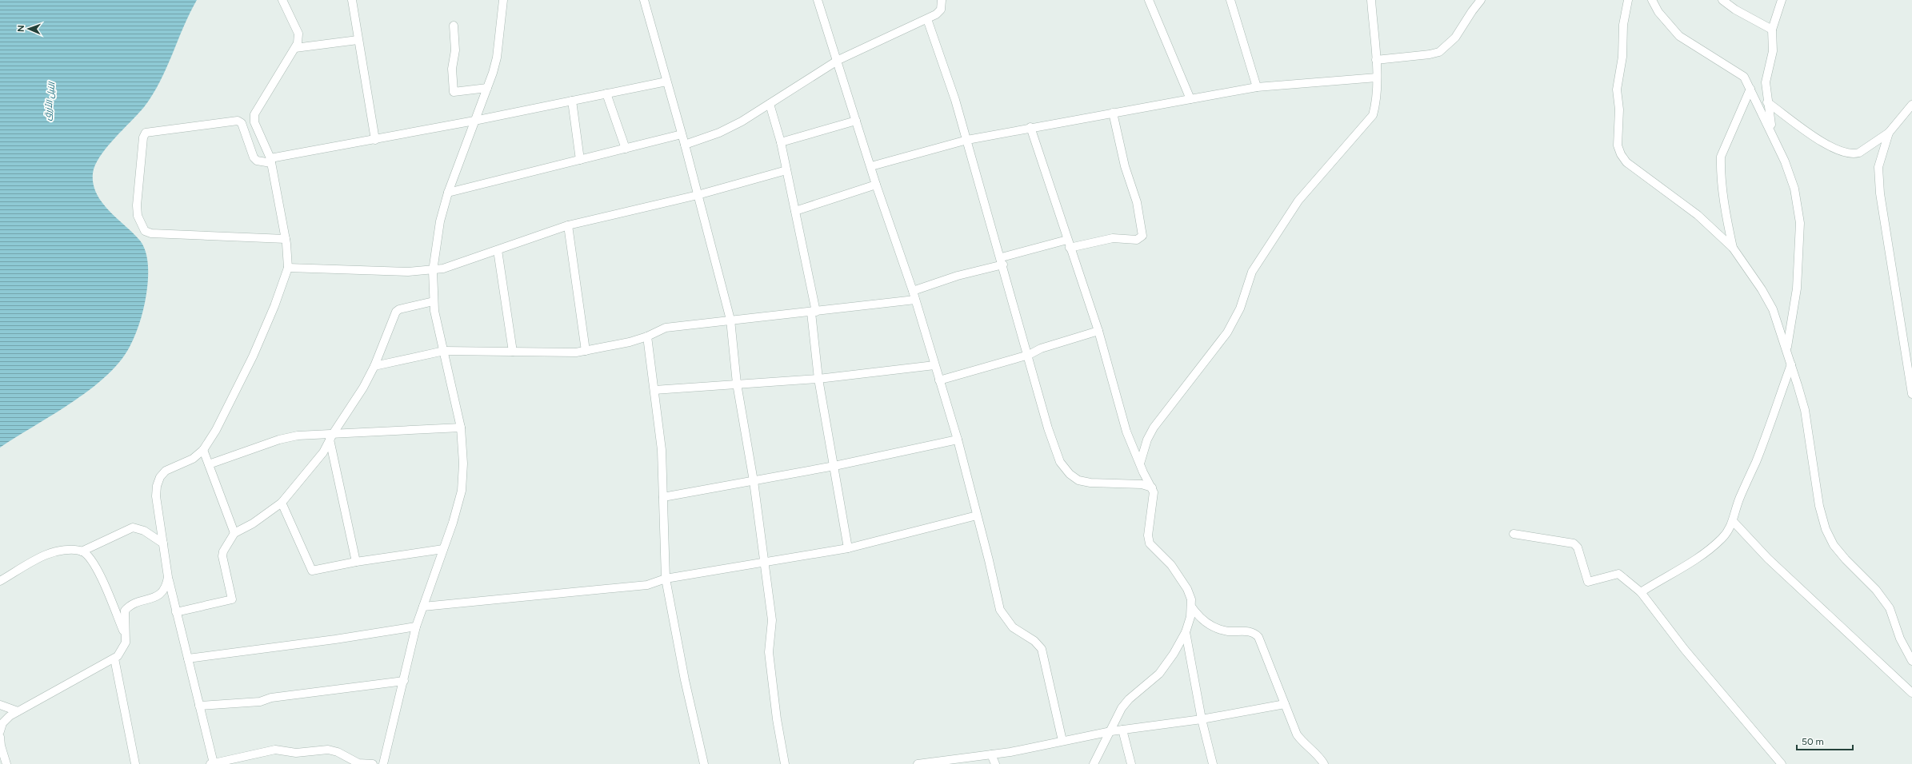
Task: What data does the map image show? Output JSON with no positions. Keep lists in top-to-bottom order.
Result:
{
  "water": ["النيل الأزرق"],
  "scale_bar": "50 m",
  "north": "left"
}
